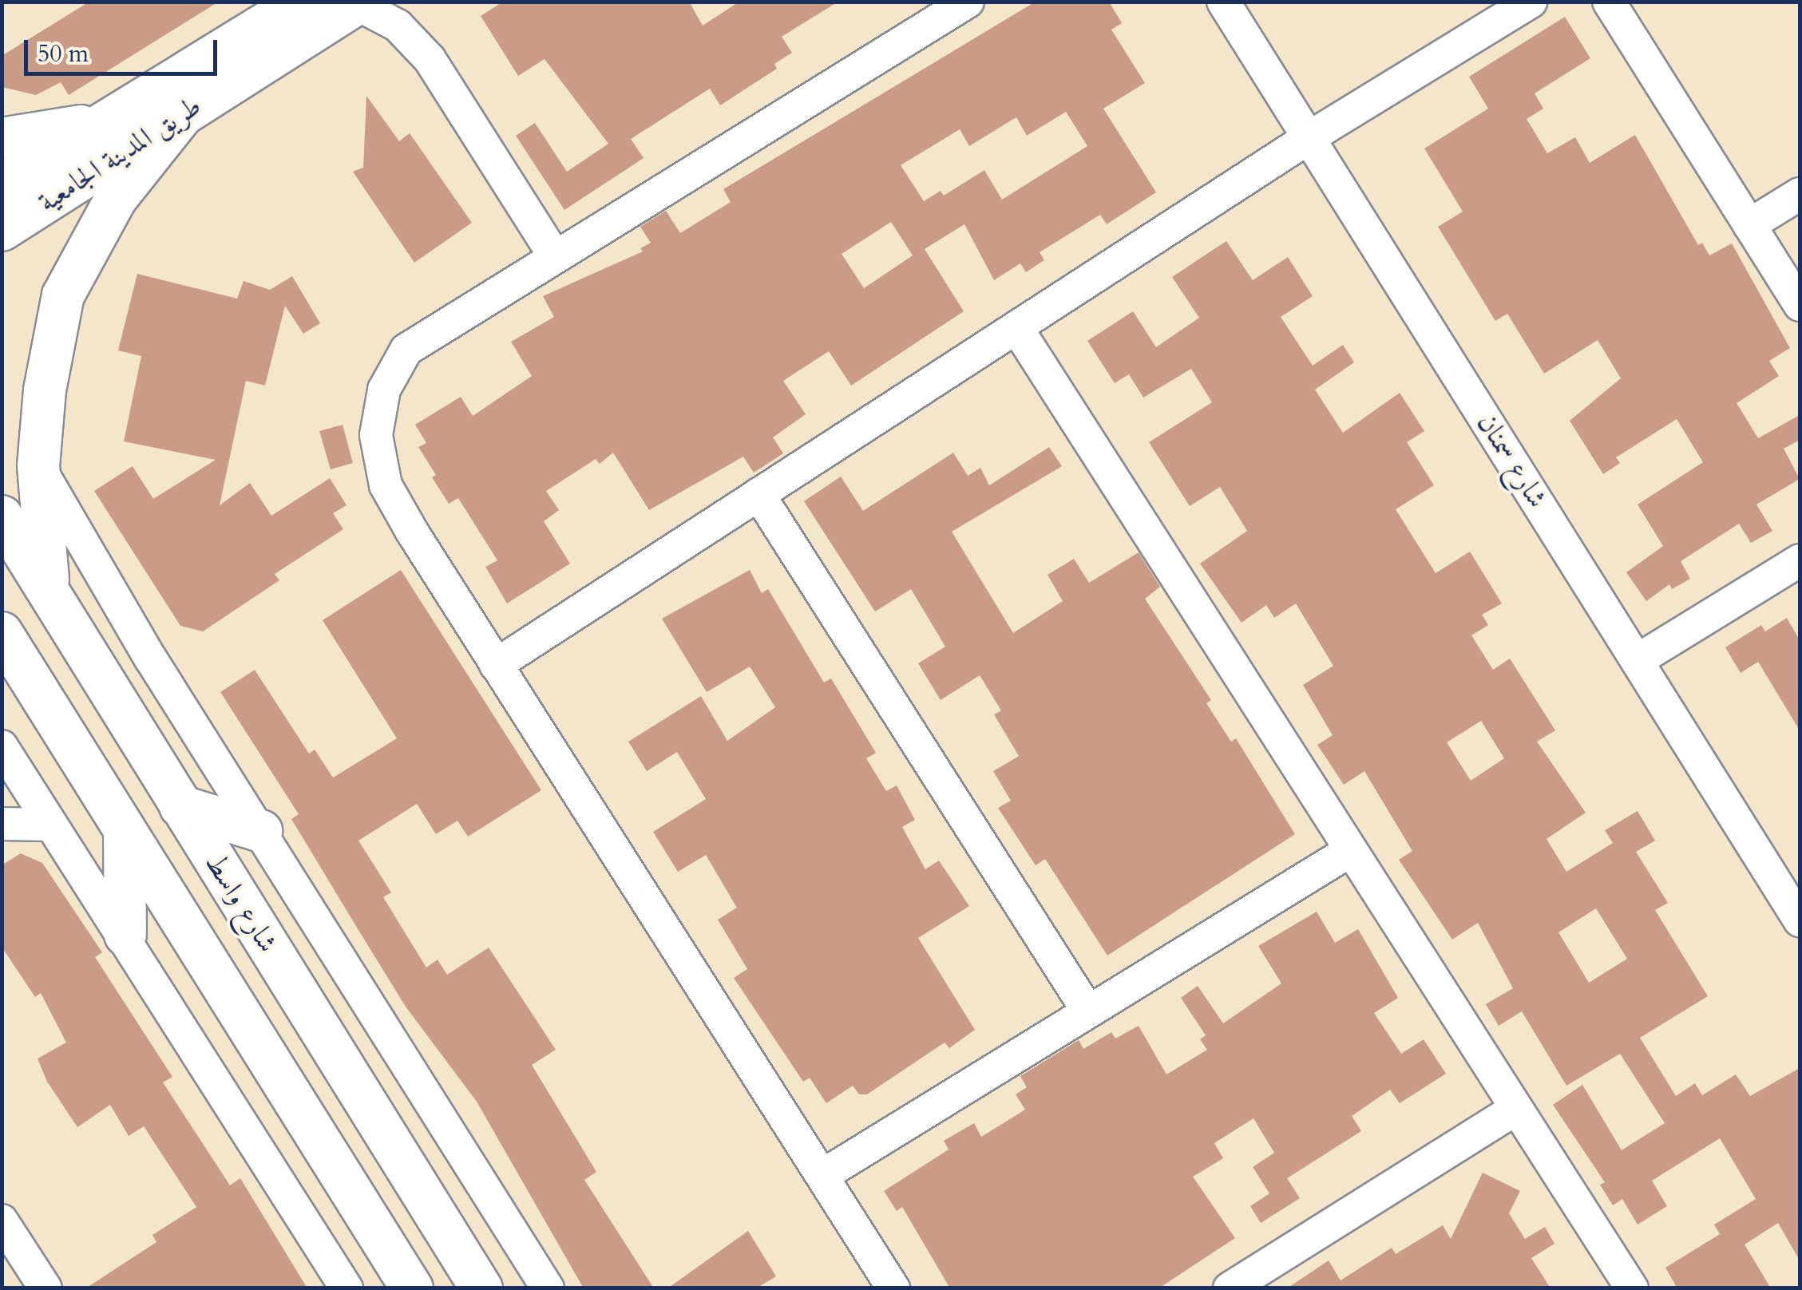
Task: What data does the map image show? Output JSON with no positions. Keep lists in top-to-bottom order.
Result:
{
  "streets": {
    "main road": ["طريق المدينة الجامعية", "شارع واسط"],
    "street": ["شارع سمنان"]
  },
  "scale_bar": "50 m"
}
